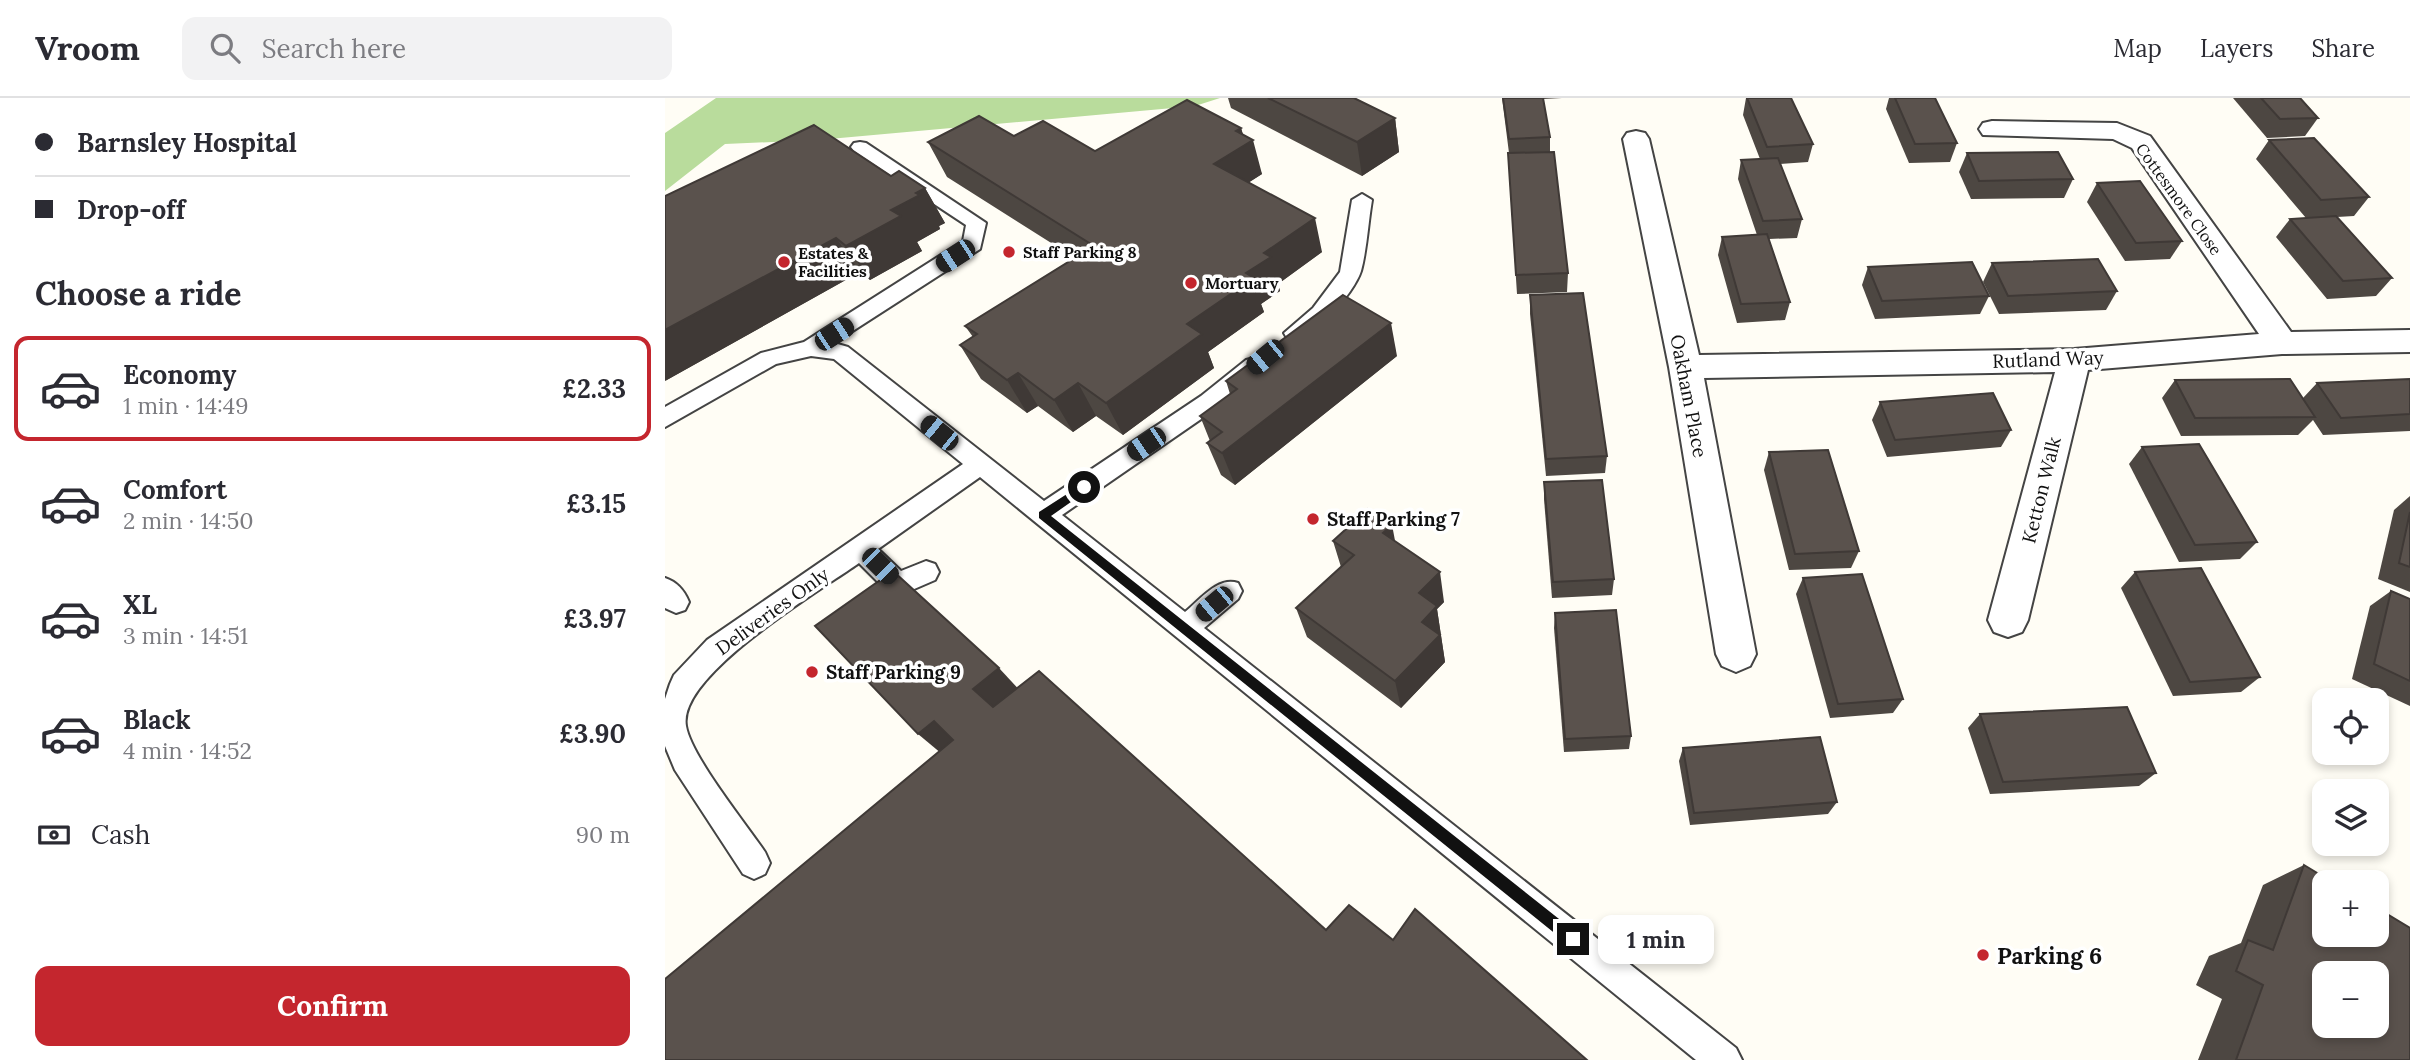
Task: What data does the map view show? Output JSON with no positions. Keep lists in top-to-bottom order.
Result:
{
  "streets": {
    "street": [
      "Cottesmore Close",
      "Rutland Way",
      "Oakham Place",
      "Ketton Walk"
    ],
    "lane": ["Deliveries Only"]
  },
  "crossings": [
    ["Cottesmore Close", "Rutland Way"],
    ["Rutland Way", "Oakham Place"],
    ["Rutland Way", "Ketton Walk"]
  ],
  "places": [
    "Staff Parking 8",
    "Estates & Facilities",
    "Mortuary",
    "Staff Parking 7",
    "Staff Parking 9",
    "Parking 6"
  ],
  "page": {
    "header": "Vroom",
    "search": "Search here",
    "nav": ["Map", "Layers", "Share"],
    "banner": ["Barnsley Hospital", "Drop-off"],
    "heading": "Choose a ride",
    "list": [
      {
        "name": "Economy",
        "note": "1 min · 14:49",
        "value": "£2.33"
      },
      {
        "name": "Comfort",
        "note": "2 min · 14:50",
        "value": "£3.15"
      },
      {
        "name": "XL",
        "note": "3 min · 14:51",
        "value": "£3.97"
      },
      {
        "name": "Black",
        "note": "4 min · 14:52",
        "value": "£3.90"
      }
    ],
    "map_buttons": ["+", "−"],
    "pay": ["Cash", "90 m"],
    "bubble": "1 min",
    "buttons": "Confirm"
  }
}
